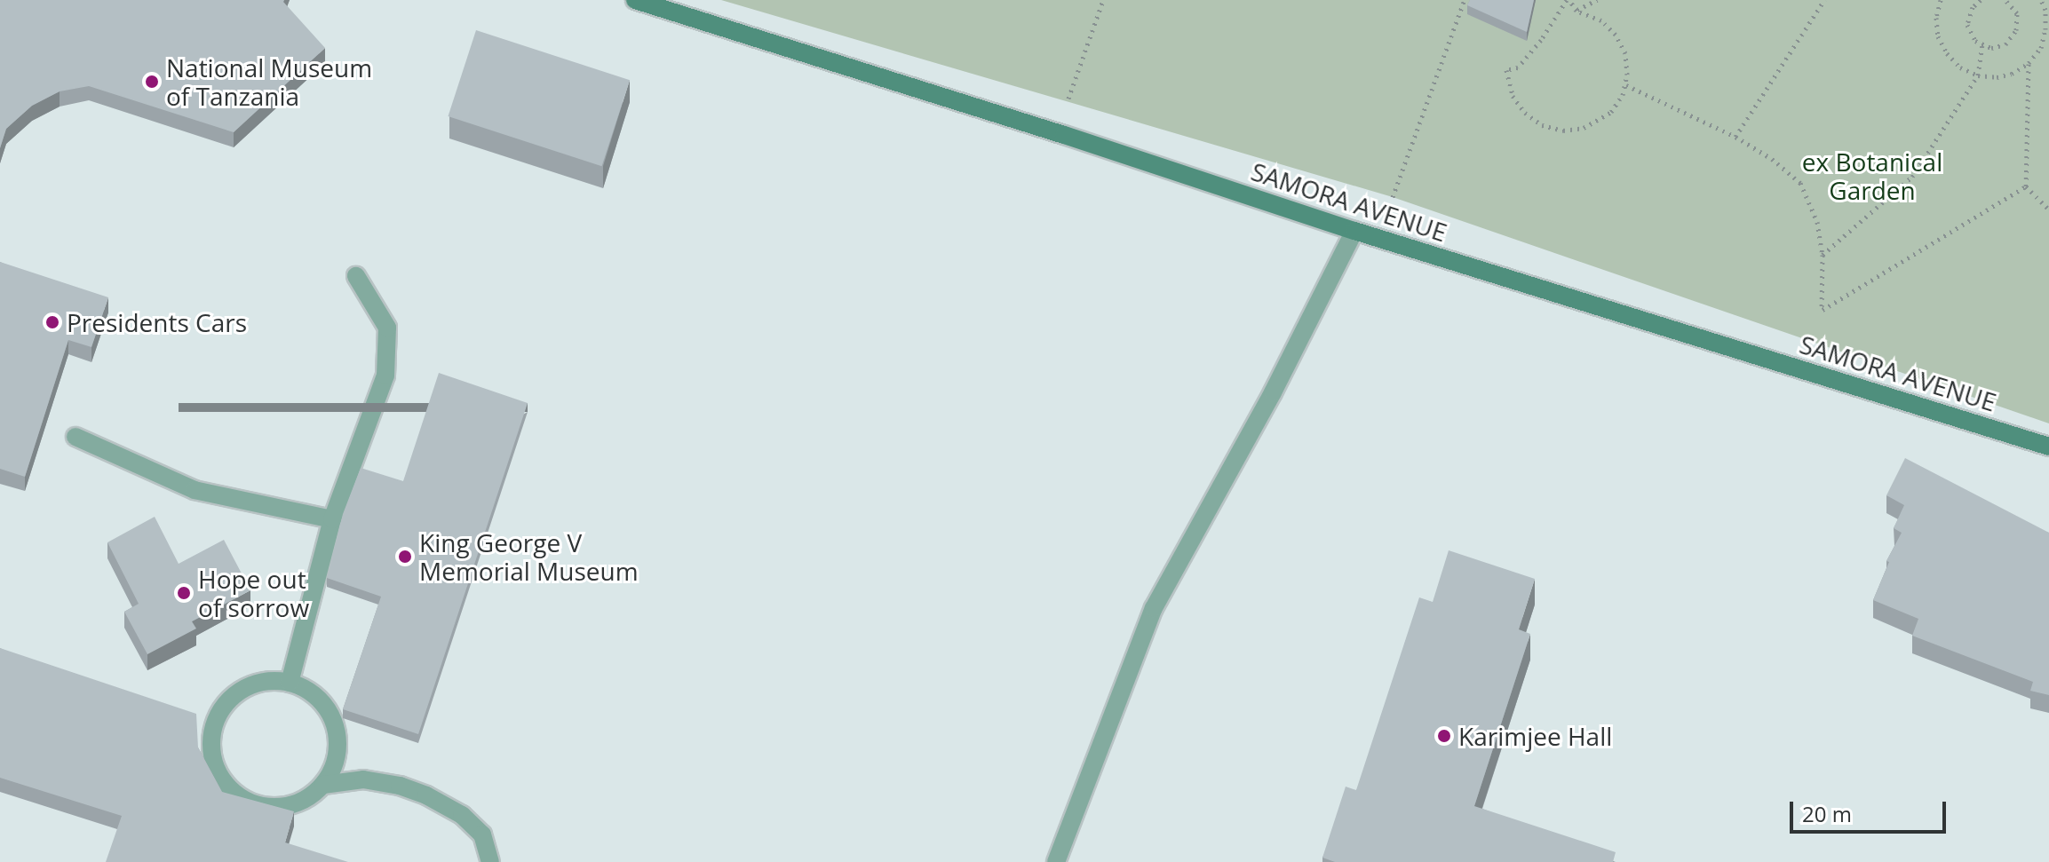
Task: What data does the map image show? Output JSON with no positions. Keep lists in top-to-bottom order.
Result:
{
  "streets": {
    "street": ["SAMORA AVENUE"]
  },
  "parks": ["ex Botanical Garden"],
  "places": [
    "National Museum of Tanzania",
    "Presidents Cars",
    "King George V Memorial Museum",
    "Hope out of sorrow",
    "Karimjee Hall"
  ],
  "scale_bar": "20 m"
}
